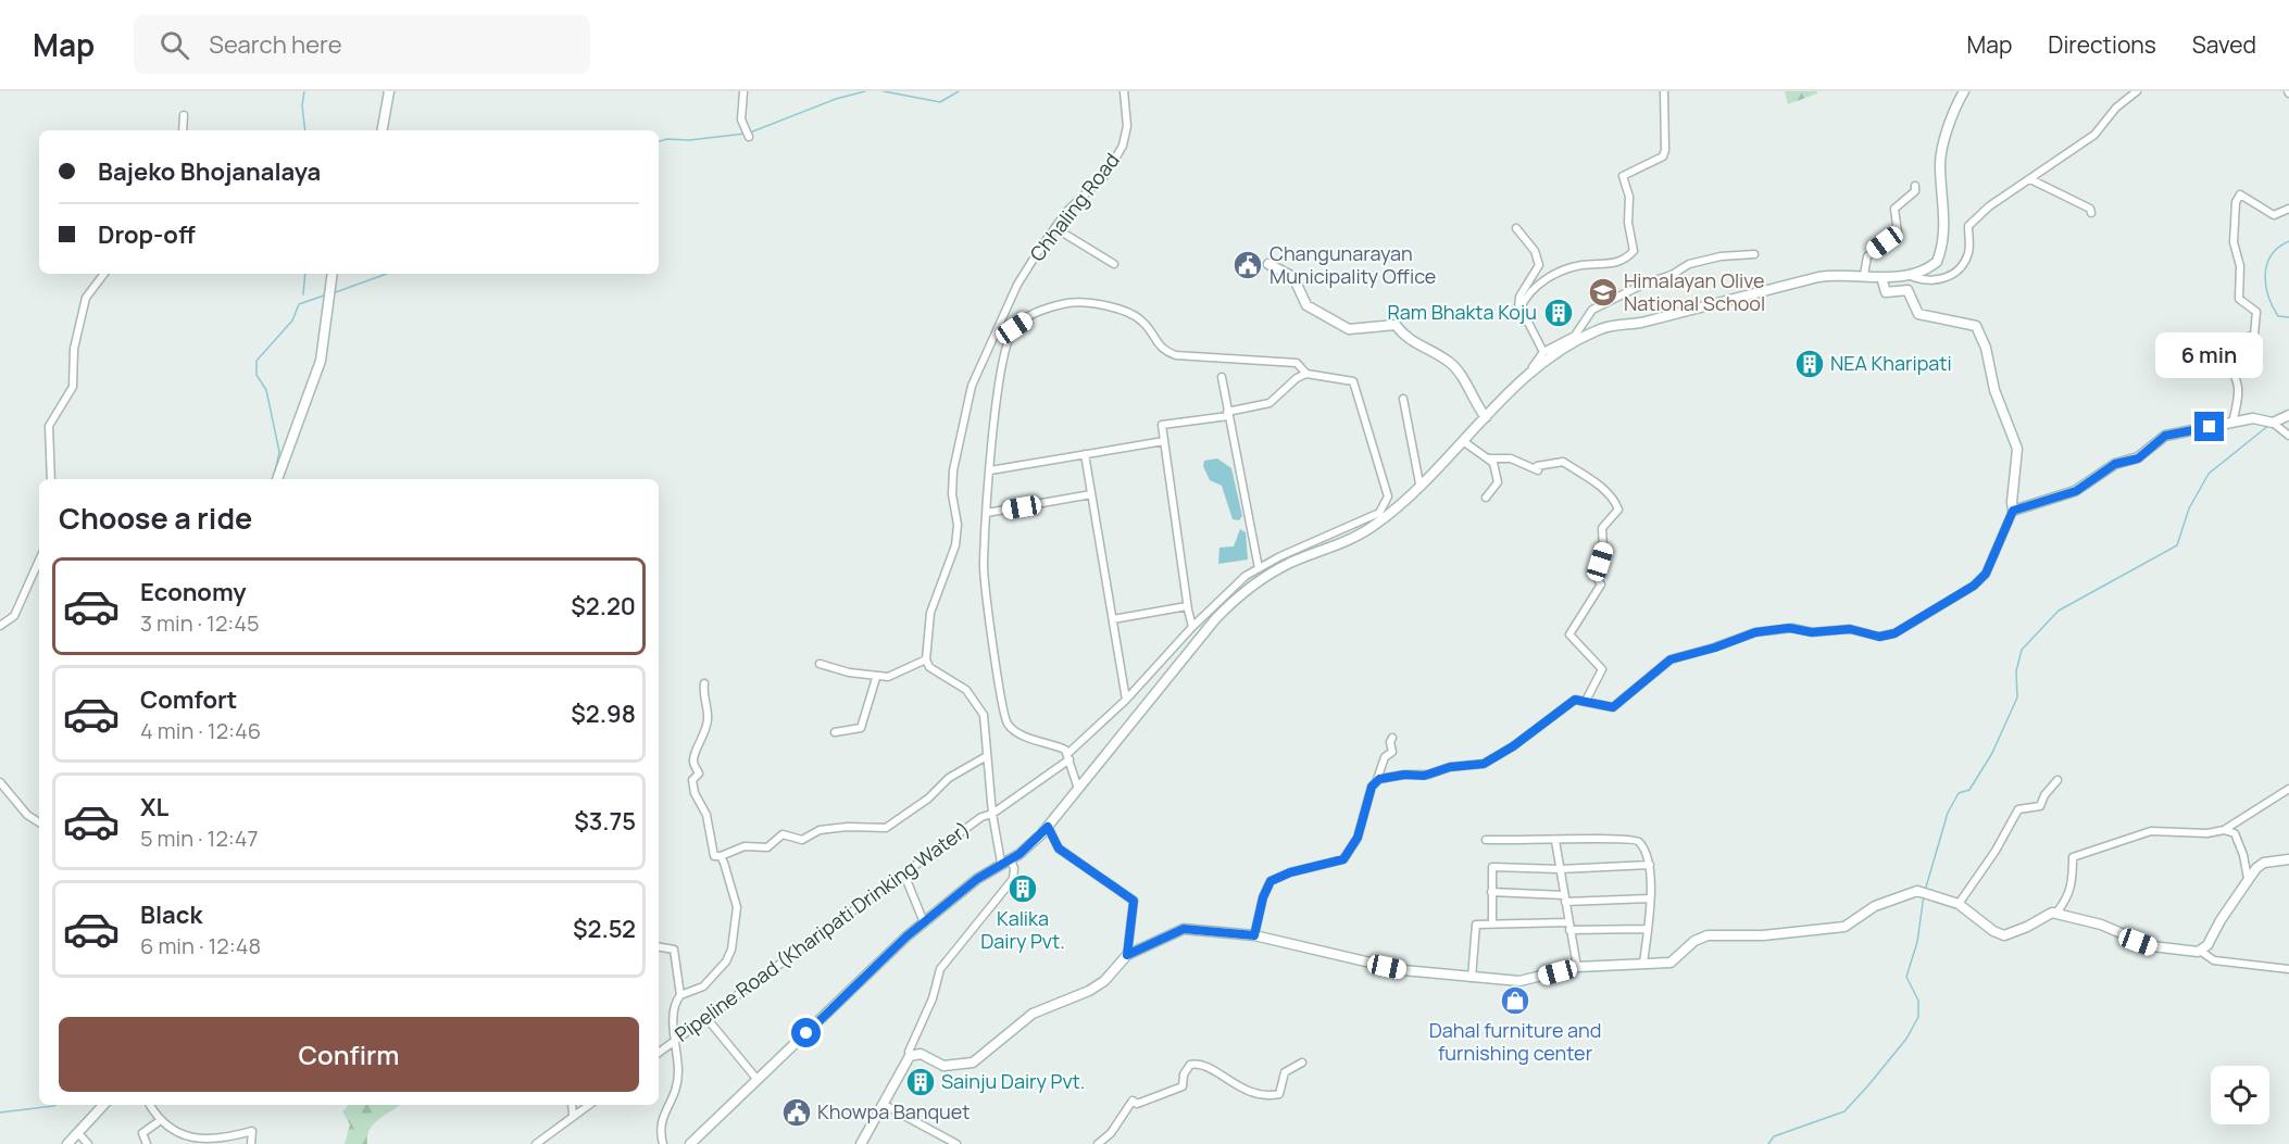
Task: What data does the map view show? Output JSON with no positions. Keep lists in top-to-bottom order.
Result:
{
  "streets": {
    "street": ["Chhaling Road", "Pipeline Road (Kharipati Drinking Water)"]
  },
  "places": {
    "public building": ["Changunarayan Municipality Office", "Khowpa Banquet"],
    "school or university": ["Himalayan Olive National School"],
    "building": [
      "Ram Bhakta Koju",
      "NEA Kharipati",
      "Kalika Dairy Pvt.",
      "Sainju Dairy Pvt."
    ],
    "shop": ["Dahal furniture and furnishing center"]
  },
  "page": {
    "header": "Map",
    "search": "Search here",
    "nav": ["Map", "Directions", "Saved"],
    "banner": ["Bajeko Bhojanalaya", "Drop-off"],
    "bubble": "6 min",
    "heading": "Choose a ride",
    "list": [
      {
        "name": "Economy",
        "note": "3 min · 12:45",
        "value": "$2.20"
      },
      {
        "name": "Comfort",
        "note": "4 min · 12:46",
        "value": "$2.98"
      },
      {
        "name": "XL",
        "note": "5 min · 12:47",
        "value": "$3.75"
      },
      {
        "name": "Black",
        "note": "6 min · 12:48",
        "value": "$2.52"
      }
    ],
    "buttons": "Confirm"
  }
}
